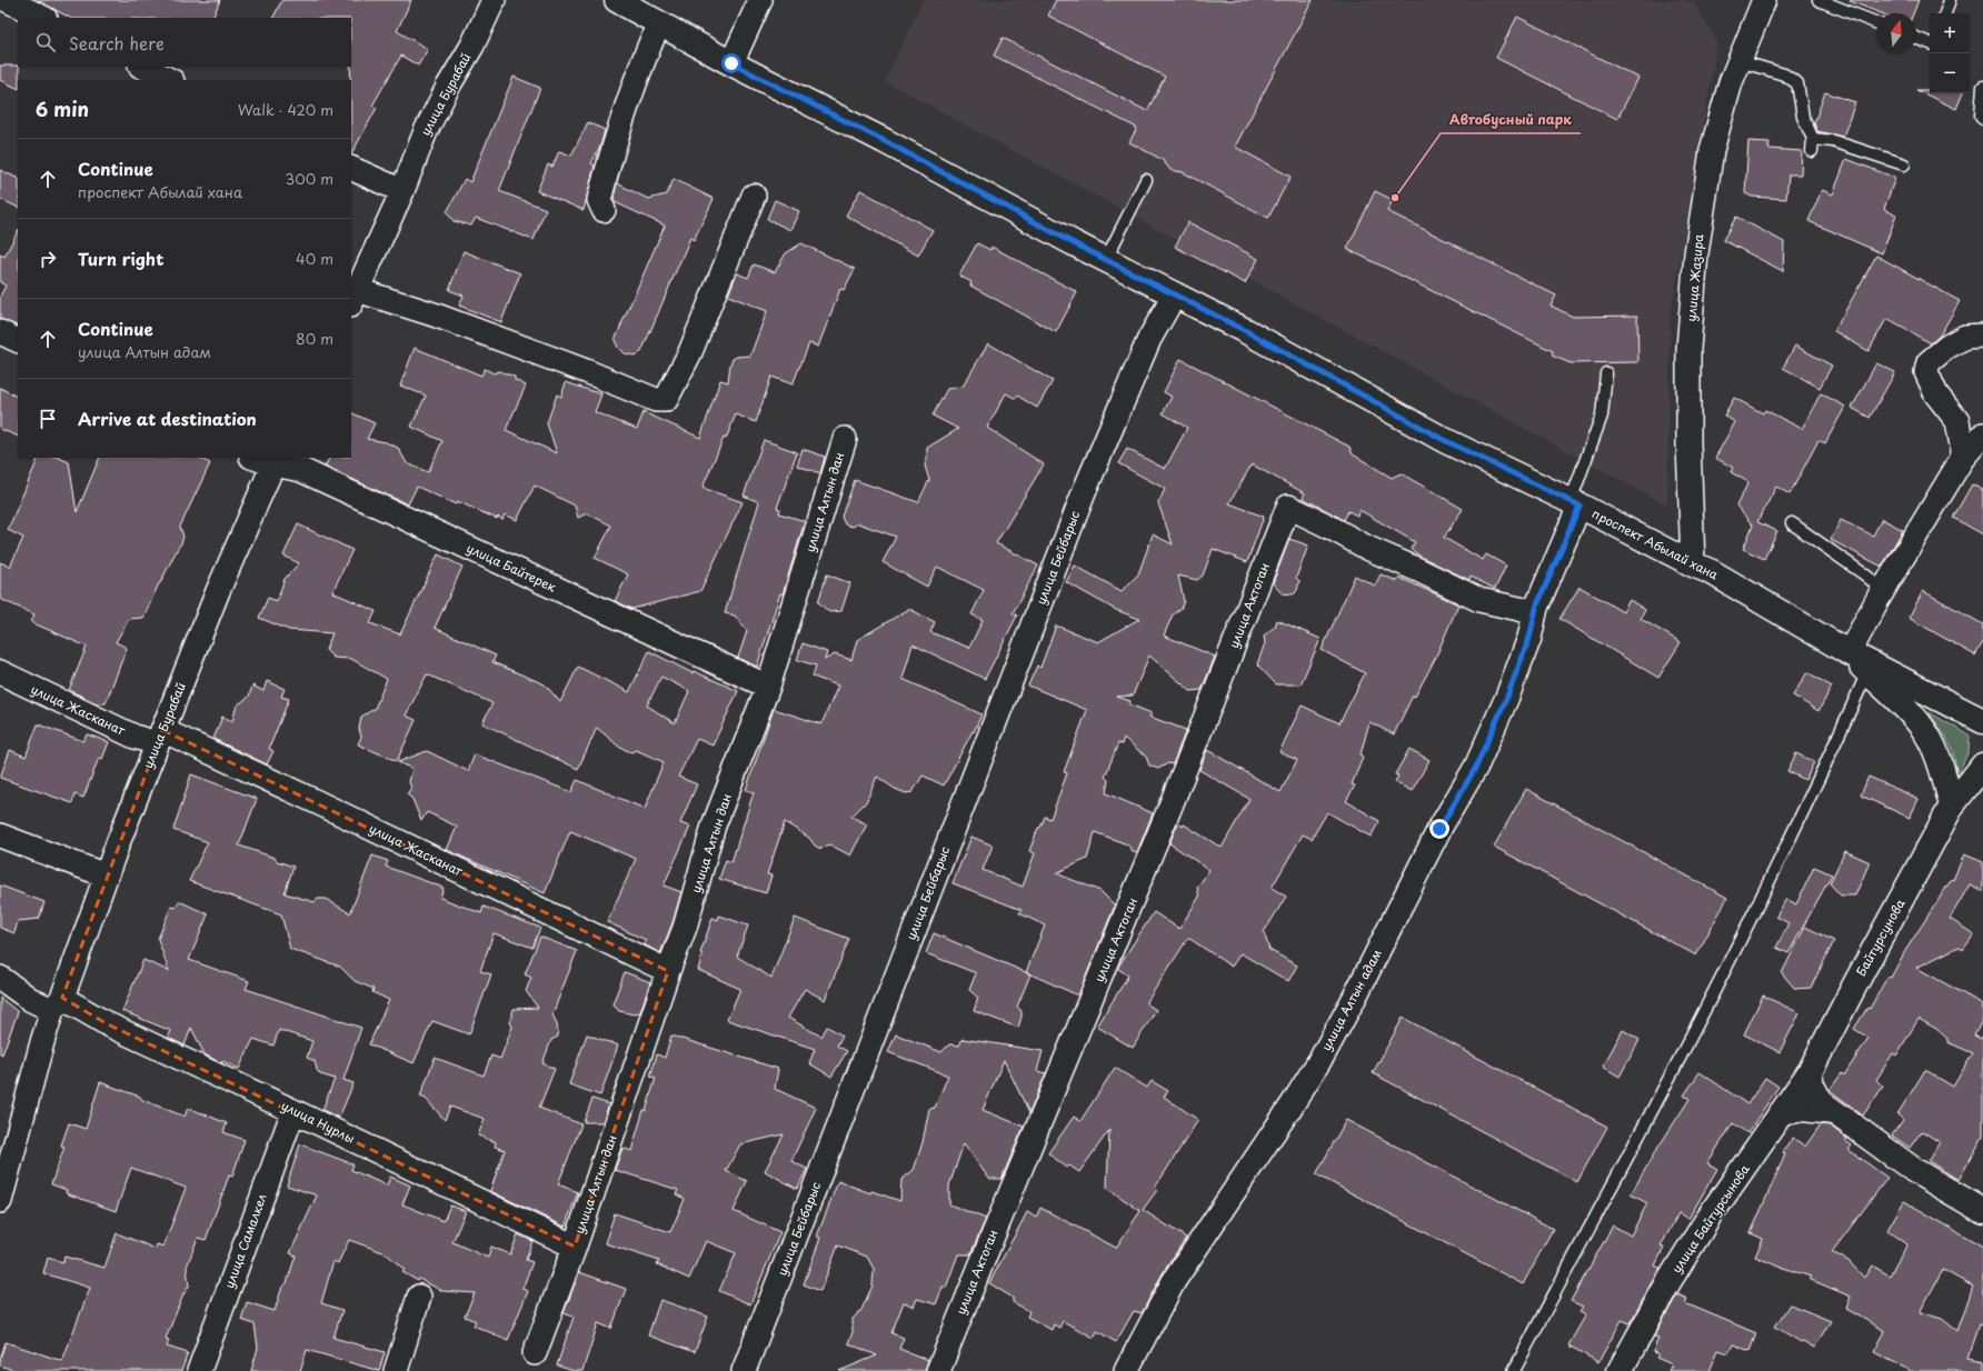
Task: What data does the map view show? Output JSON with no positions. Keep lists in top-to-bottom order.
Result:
{
  "streets": {
    "main road": ["проспект Абылай хана", "Байтурсунова", "улица Байтурсынова"],
    "street": [
      "улица Бурабай",
      "улица Жазира",
      "улица Алтын дан",
      "улица Бейбарыс",
      "улица Байтерек",
      "улица Актоган",
      "улица Жасканат",
      "улица Алтын адам",
      "улица Нурлы",
      "улица Самалкел"
    ]
  },
  "crossings": [
    ["улица Бурабай", "улица Байтерек"],
    ["улица Бурабай", "улица Жасканат"],
    ["улица Бурабай", "улица Нурлы"],
    ["улица Жазира", "проспект Абылай хана"],
    ["улица Алтын дан", "улица Байтерек"],
    ["улица Алтын дан", "улица Жасканат"],
    ["улица Алтын дан", "улица Нурлы"],
    ["проспект Абылай хана", "улица Бейбарыс"],
    ["проспект Абылай хана", "улица Алтын адам"],
    ["улица Актоган", "улица Алтын адам"],
    ["Байтурсунова", "улица Байтурсынова"],
    ["улица Нурлы", "улица Самалкел"]
  ],
  "places": ["Автобусный парк"],
  "north": "top",
  "page": {
    "map_buttons": ["+", "−"],
    "search": "Search here",
    "heading": ["6 min", "Walk · 420 m"],
    "list": [
      ["Continue", "проспект Абылай хана", "300 m"],
      ["Turn right", "40 m"],
      ["Continue", "улица Алтын адам", "80 m"],
      "Arrive at destination"
    ]
  }
}
